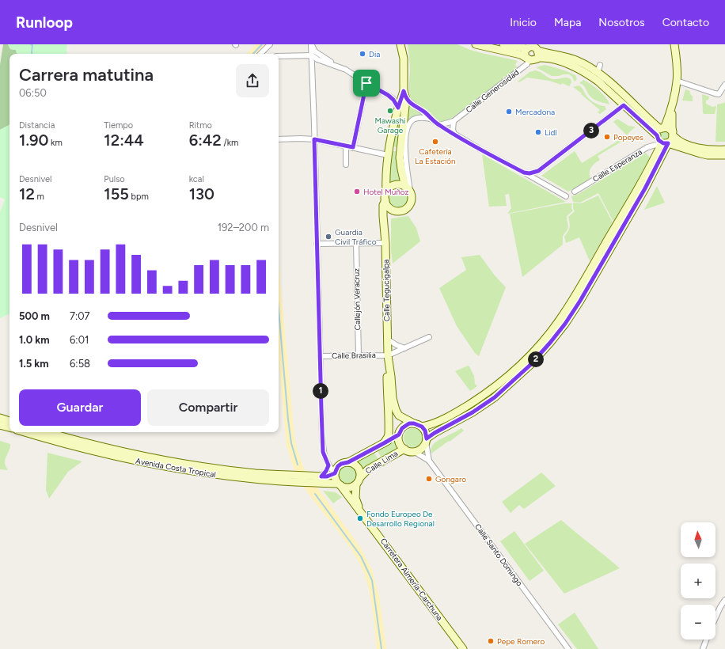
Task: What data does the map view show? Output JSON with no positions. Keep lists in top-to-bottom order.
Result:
{
  "streets": {
    "main road": [
      "Calle Tegucigalpa",
      "Calle Lima",
      "Avenida Costa Tropical",
      "Carretera Almería-Carchuna"
    ],
    "street": [
      "Calle Generosidad",
      "Calle Esperanza",
      "Callejón Veracruz",
      "Calle Brasilia",
      "Calle Santo Domingo"
    ]
  },
  "crossings": [
    ["Calle Tegucigalpa", "Calle Brasilia"],
    ["Calle Tegucigalpa", "Calle Lima"],
    ["Calle Tegucigalpa", "Calle Santo Domingo"],
    ["Callejón Veracruz", "Calle Brasilia"],
    ["Calle Lima", "Avenida Costa Tropical"],
    ["Calle Lima", "Calle Santo Domingo"],
    ["Calle Lima", "Carretera Almería-Carchuna"],
    ["Avenida Costa Tropical", "Carretera Almería-Carchuna"]
  ],
  "places": [
    "Dia",
    "Mawashi Garage",
    "Mercadona",
    "Lidl",
    "Popeyes",
    "Cafetería La Estación",
    "Hotel Muñoz",
    "Guardia Civil Tráfico",
    "Gongaro",
    "Fondo Europeo De Desarrollo Regional",
    "Pepe Romero"
  ],
  "north": "top",
  "page": {
    "header": "Runloop",
    "nav": [
      "Inicio",
      "Mapa",
      "Nosotros",
      "Contacto"
    ],
    "heading": ["Carrera matutina", "06:50"],
    "stats": [
      ["Distancia", "1.90 km"],
      ["Tiempo", "12:44"],
      ["Ritmo", "6:42 /km"],
      ["Desnivel", "12 m"],
      ["Pulso", "155 bpm"],
      ["kcal", "130"]
    ],
    "pins": ["3", "2", "1"],
    "chart": ["Desnivel", "192–200 m"],
    "list": [
      {
        "name": "500 m",
        "note": "7:07"
      },
      {
        "name": "1.0 km",
        "note": "6:01"
      },
      {
        "name": "1.5 km",
        "note": "6:58"
      }
    ],
    "buttons": ["Guardar", "Compartir"],
    "map_buttons": ["+", "−"]
  }
}
